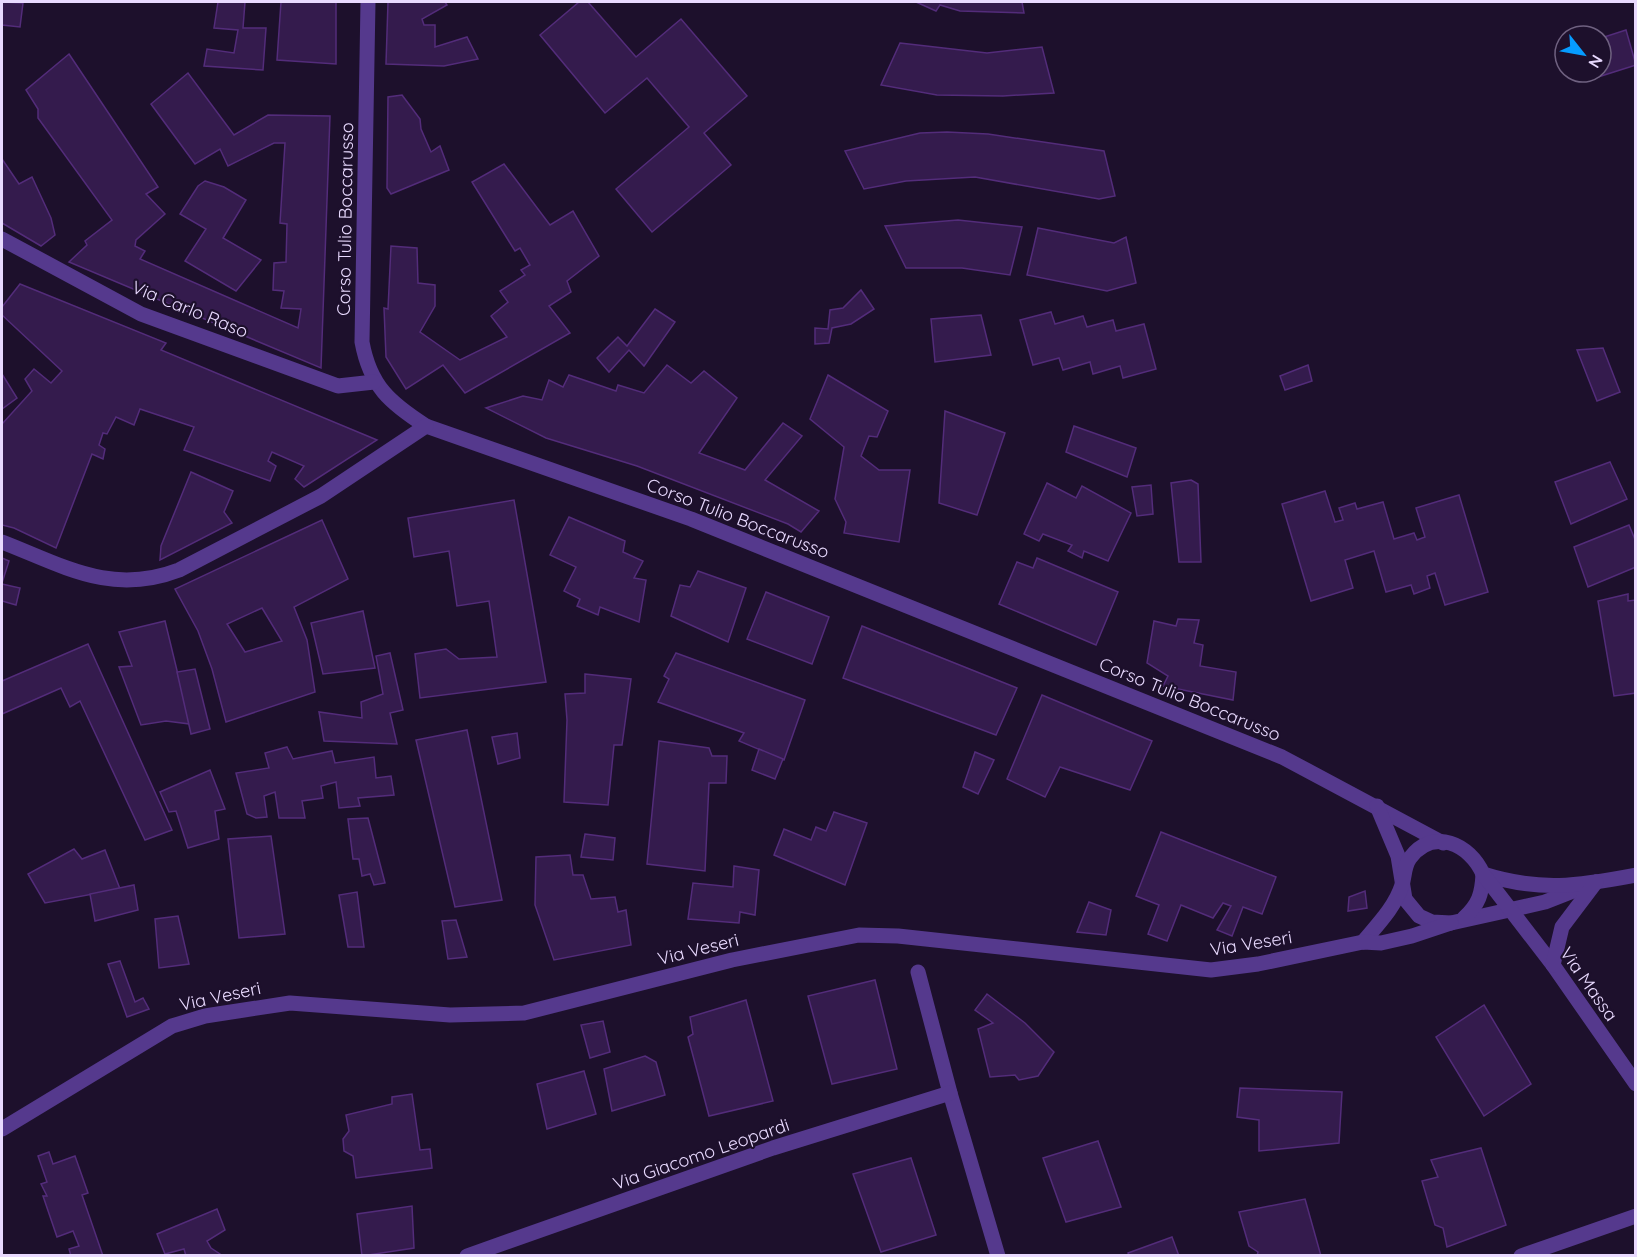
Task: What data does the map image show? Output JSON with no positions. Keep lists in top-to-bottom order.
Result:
{
  "streets": {
    "street": [
      "Corso Tulio Boccarusso",
      "Via Carlo Raso",
      "Via Veseri",
      "Via Massa",
      "Via Giacomo Leopardi"
    ]
  },
  "crossings": [
    ["Corso Tulio Boccarusso", "Via Carlo Raso"],
    ["Corso Tulio Boccarusso", "Via Veseri"],
    ["Corso Tulio Boccarusso", "Via Massa"],
    ["Via Veseri", "Via Massa"]
  ],
  "north": "bottom right"
}
